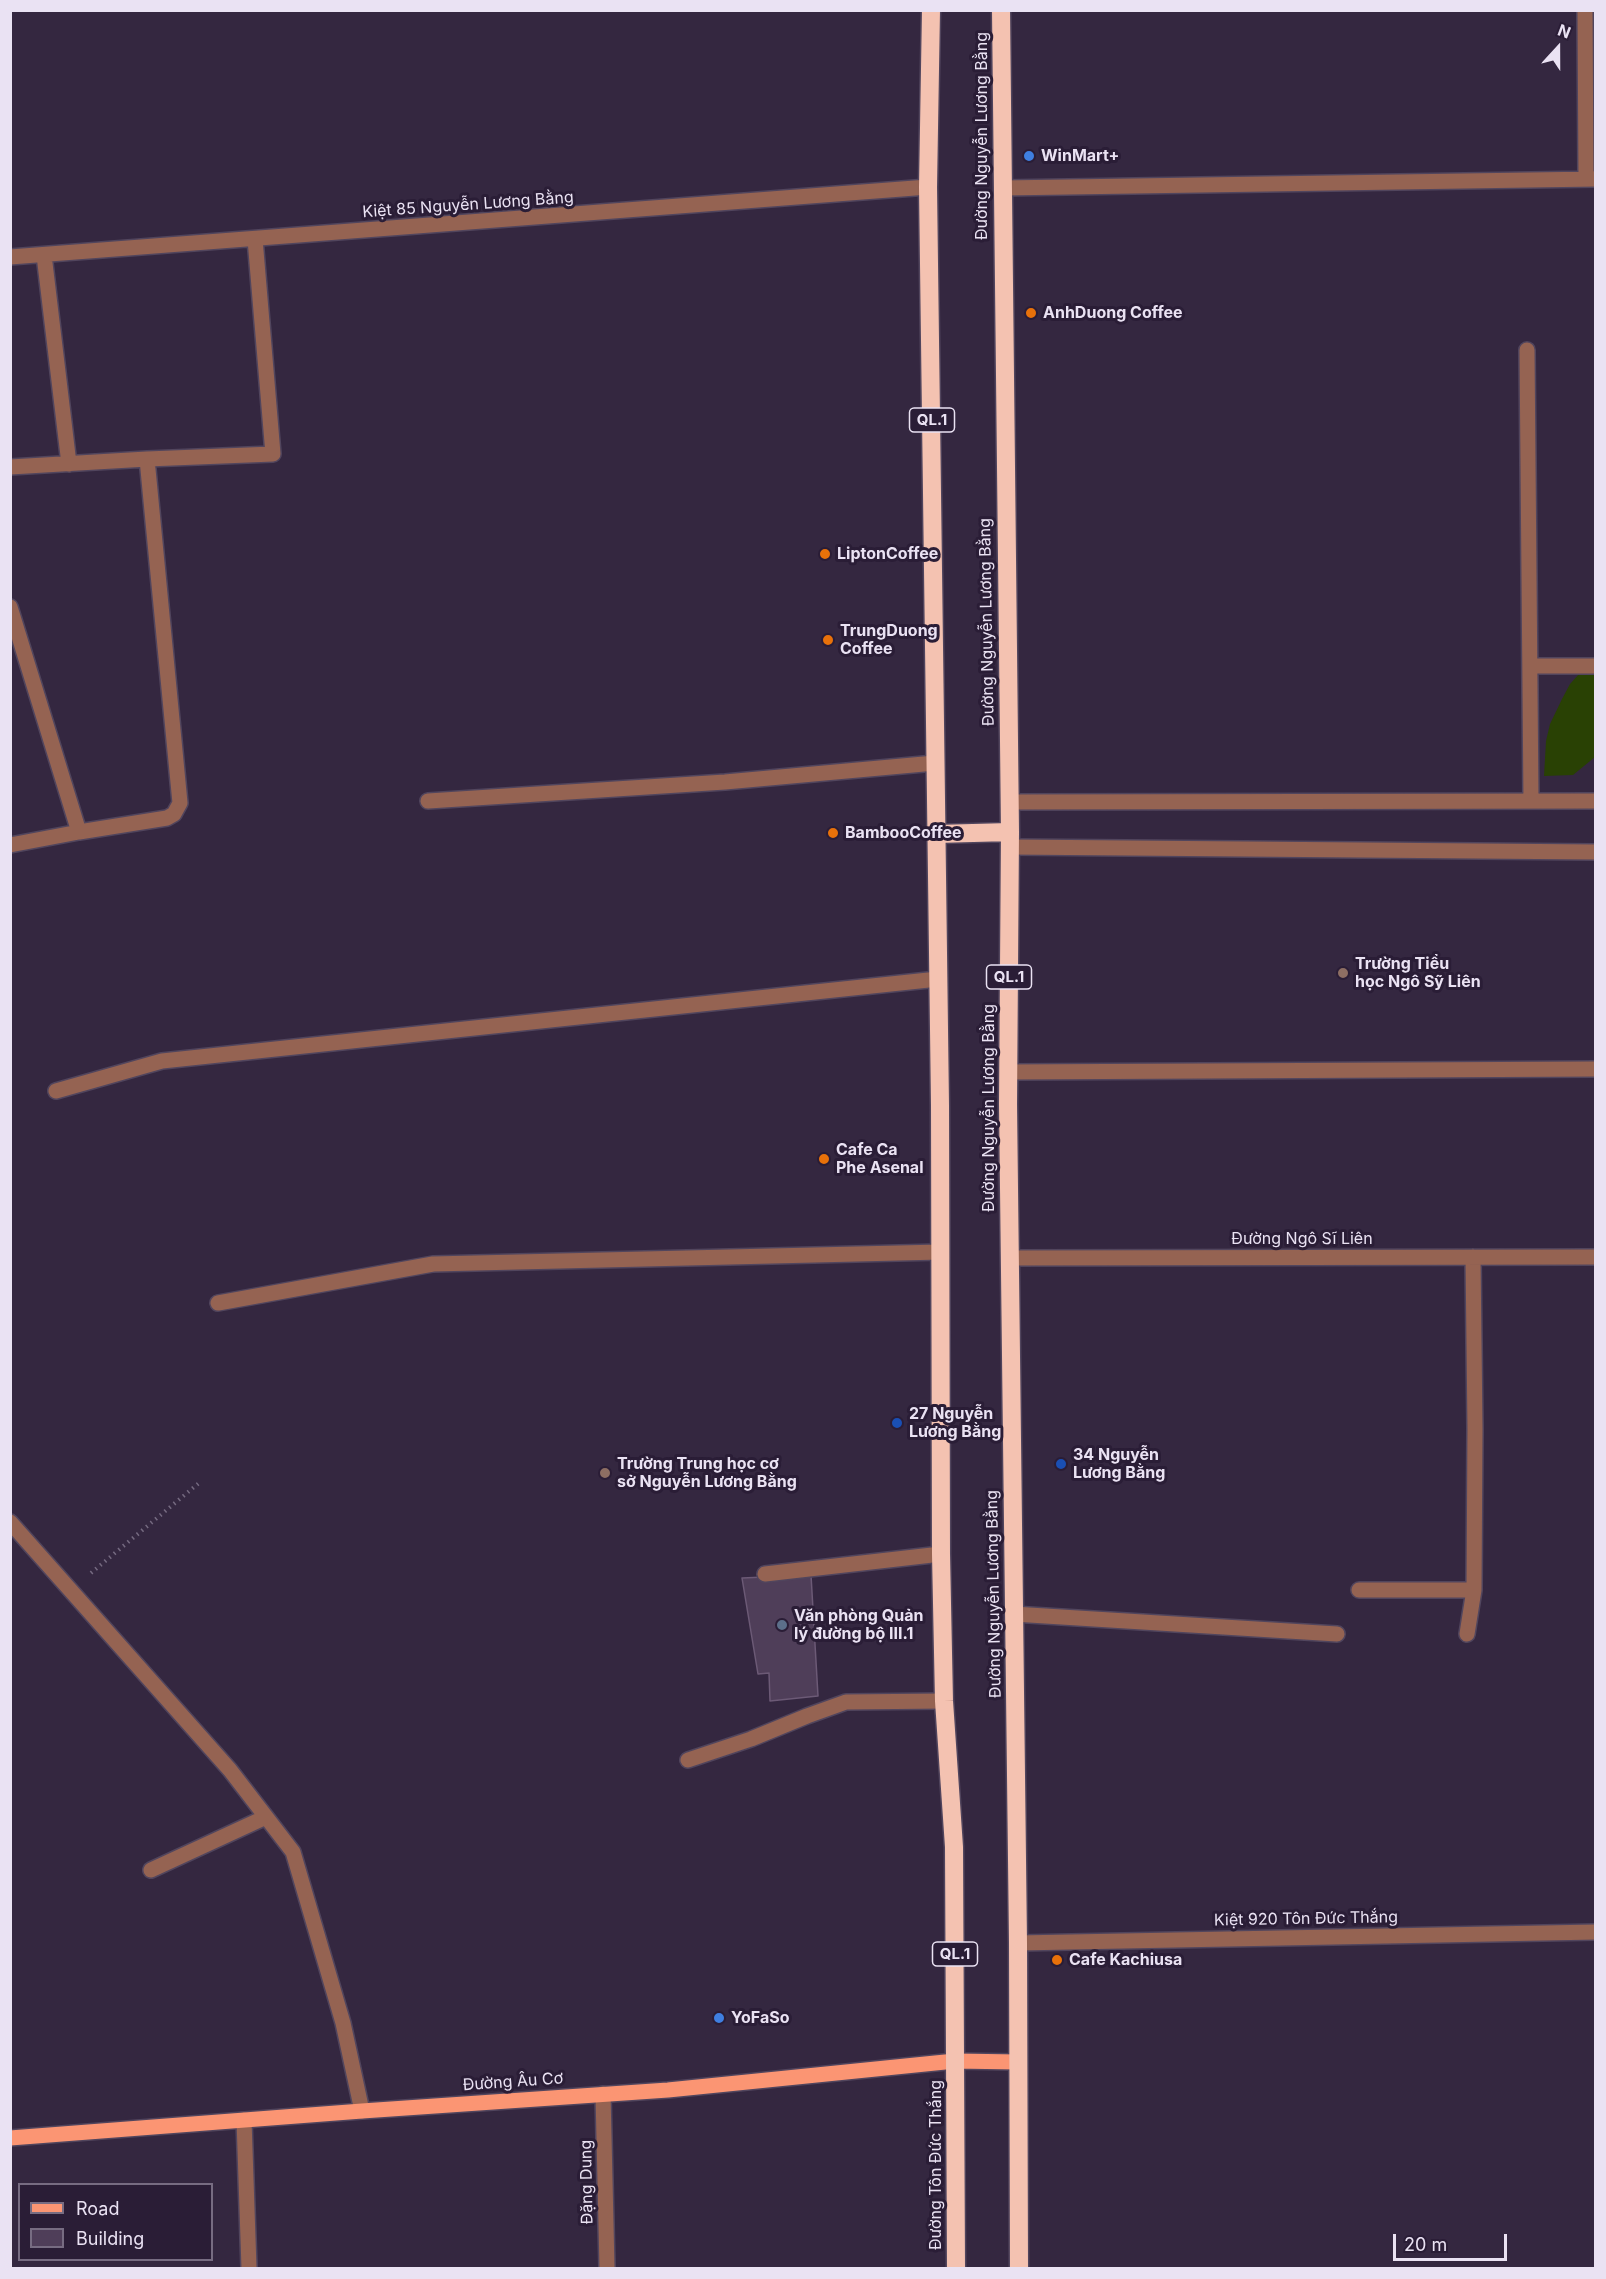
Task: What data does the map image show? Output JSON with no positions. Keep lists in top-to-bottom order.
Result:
{
  "streets": {
    "highway": ["Đường Nguyễn Lương Bằng", "QL.1", "Đường Tôn Đức Thắng"],
    "main road": ["Đường Âu Cơ"],
    "street": [
      "Kiệt 85 Nguyễn Lương Bằng",
      "Đường Ngô Sĩ Liên",
      "Kiệt 920 Tôn Đức Thắng",
      "Đặng Dung"
    ]
  },
  "crossings": [
    ["Đường Nguyễn Lương Bằng", "QL.1"],
    ["Đường Nguyễn Lương Bằng", "Đường Ngô Sĩ Liên"],
    ["Đường Nguyễn Lương Bằng", "Kiệt 920 Tôn Đức Thắng"],
    ["Đường Nguyễn Lương Bằng", "Đường Âu Cơ"],
    ["Kiệt 85 Nguyễn Lương Bằng", "QL.1"],
    ["QL.1", "Đường Âu Cơ"],
    ["QL.1", "Đường Tôn Đức Thắng"],
    ["Đường Âu Cơ", "Đường Tôn Đức Thắng"],
    ["Đường Âu Cơ", "Đặng Dung"]
  ],
  "places": [
    "WinMart+",
    "AnhDuong Coffee",
    "LiptonCoffee",
    "TrungDuong Coffee",
    "BambooCoffee",
    "Trường Tiểu học Ngô Sỹ Liên",
    "Cafe Ca Phe Asenal",
    "27 Nguyễn Lương Bằng",
    "34 Nguyễn Lương Bằng",
    "Trường Trung học cơ sở Nguyễn Lương Bằng",
    "Văn phòng Quản lý đường bộ III.1",
    "Cafe Kachiusa",
    "YoFaSo"
  ],
  "legend": ["Road", "Building"],
  "scale_bar": "20 m",
  "north": "top"
}
